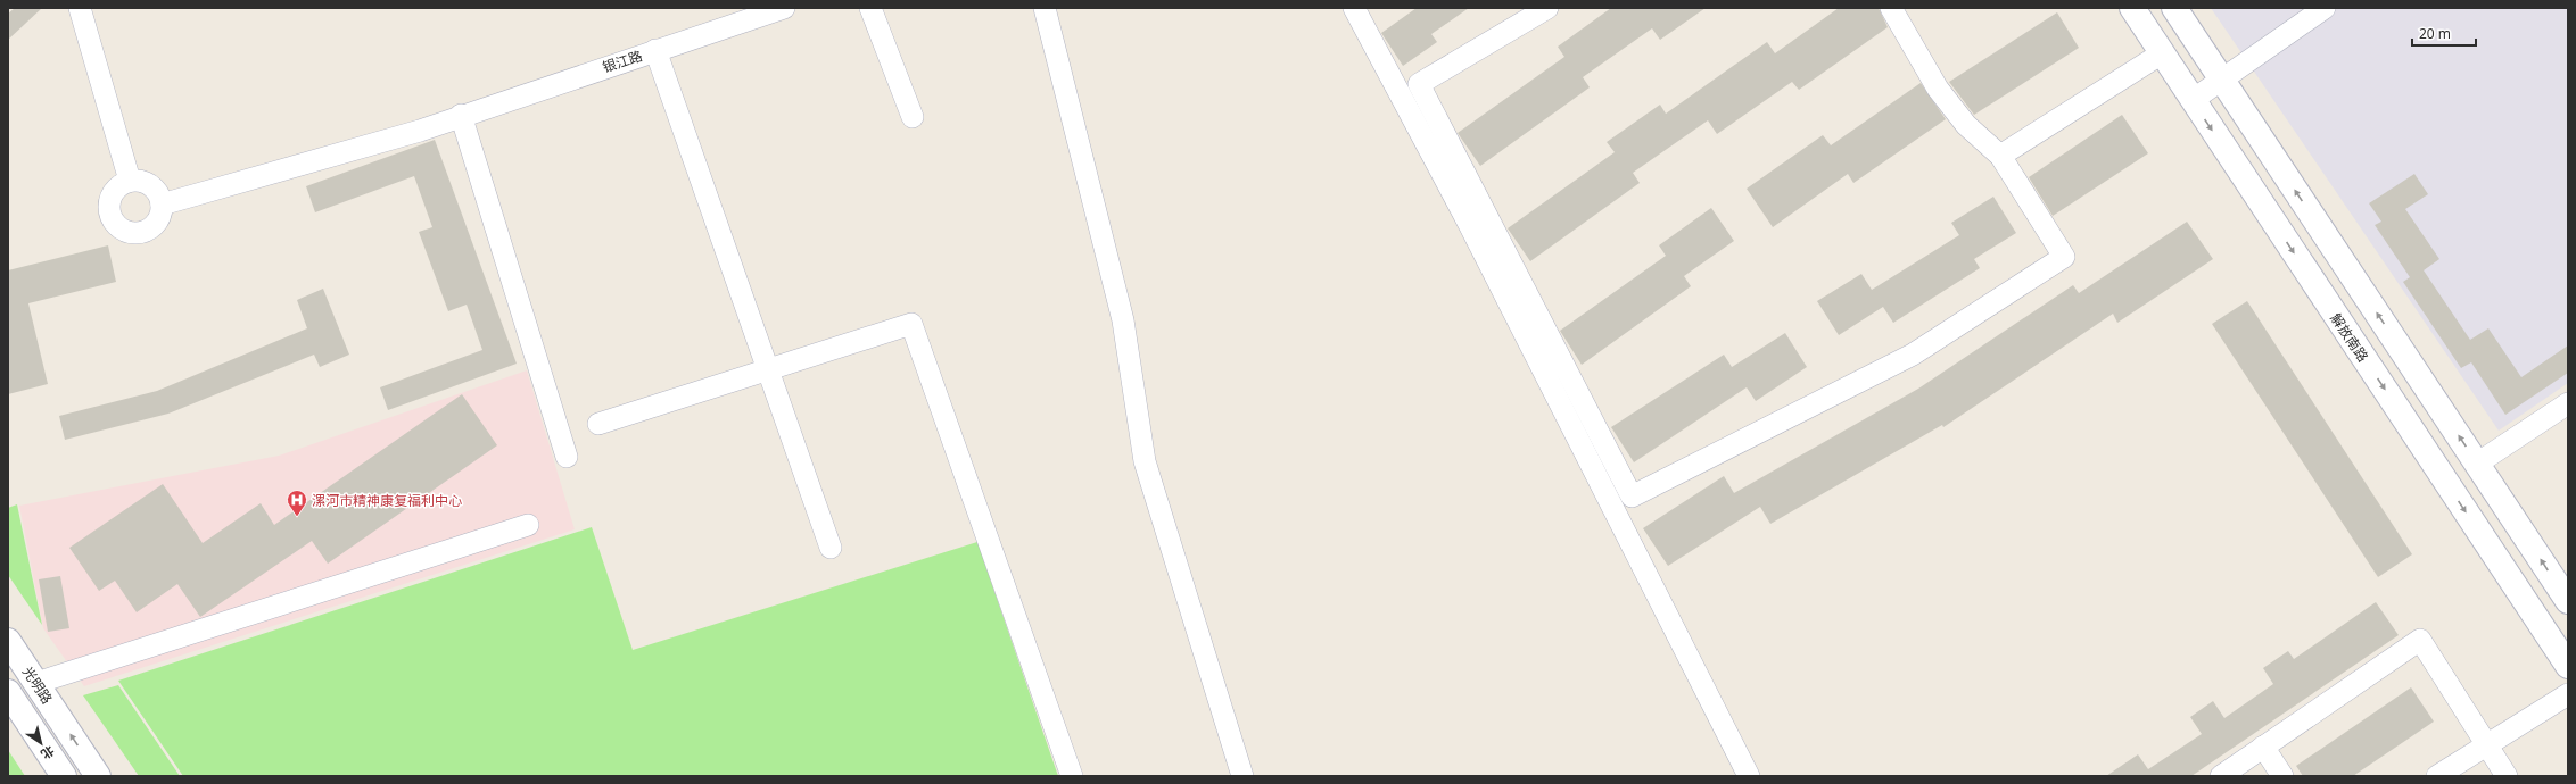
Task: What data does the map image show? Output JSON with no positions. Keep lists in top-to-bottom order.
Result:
{
  "streets": {
    "main road": ["解放南路", "光明路"],
    "street": ["银江路"]
  },
  "places": {
    "hospital": ["漯河市精神康复福利中心"]
  },
  "scale_bar": "20 m",
  "north": "bottom right"
}
